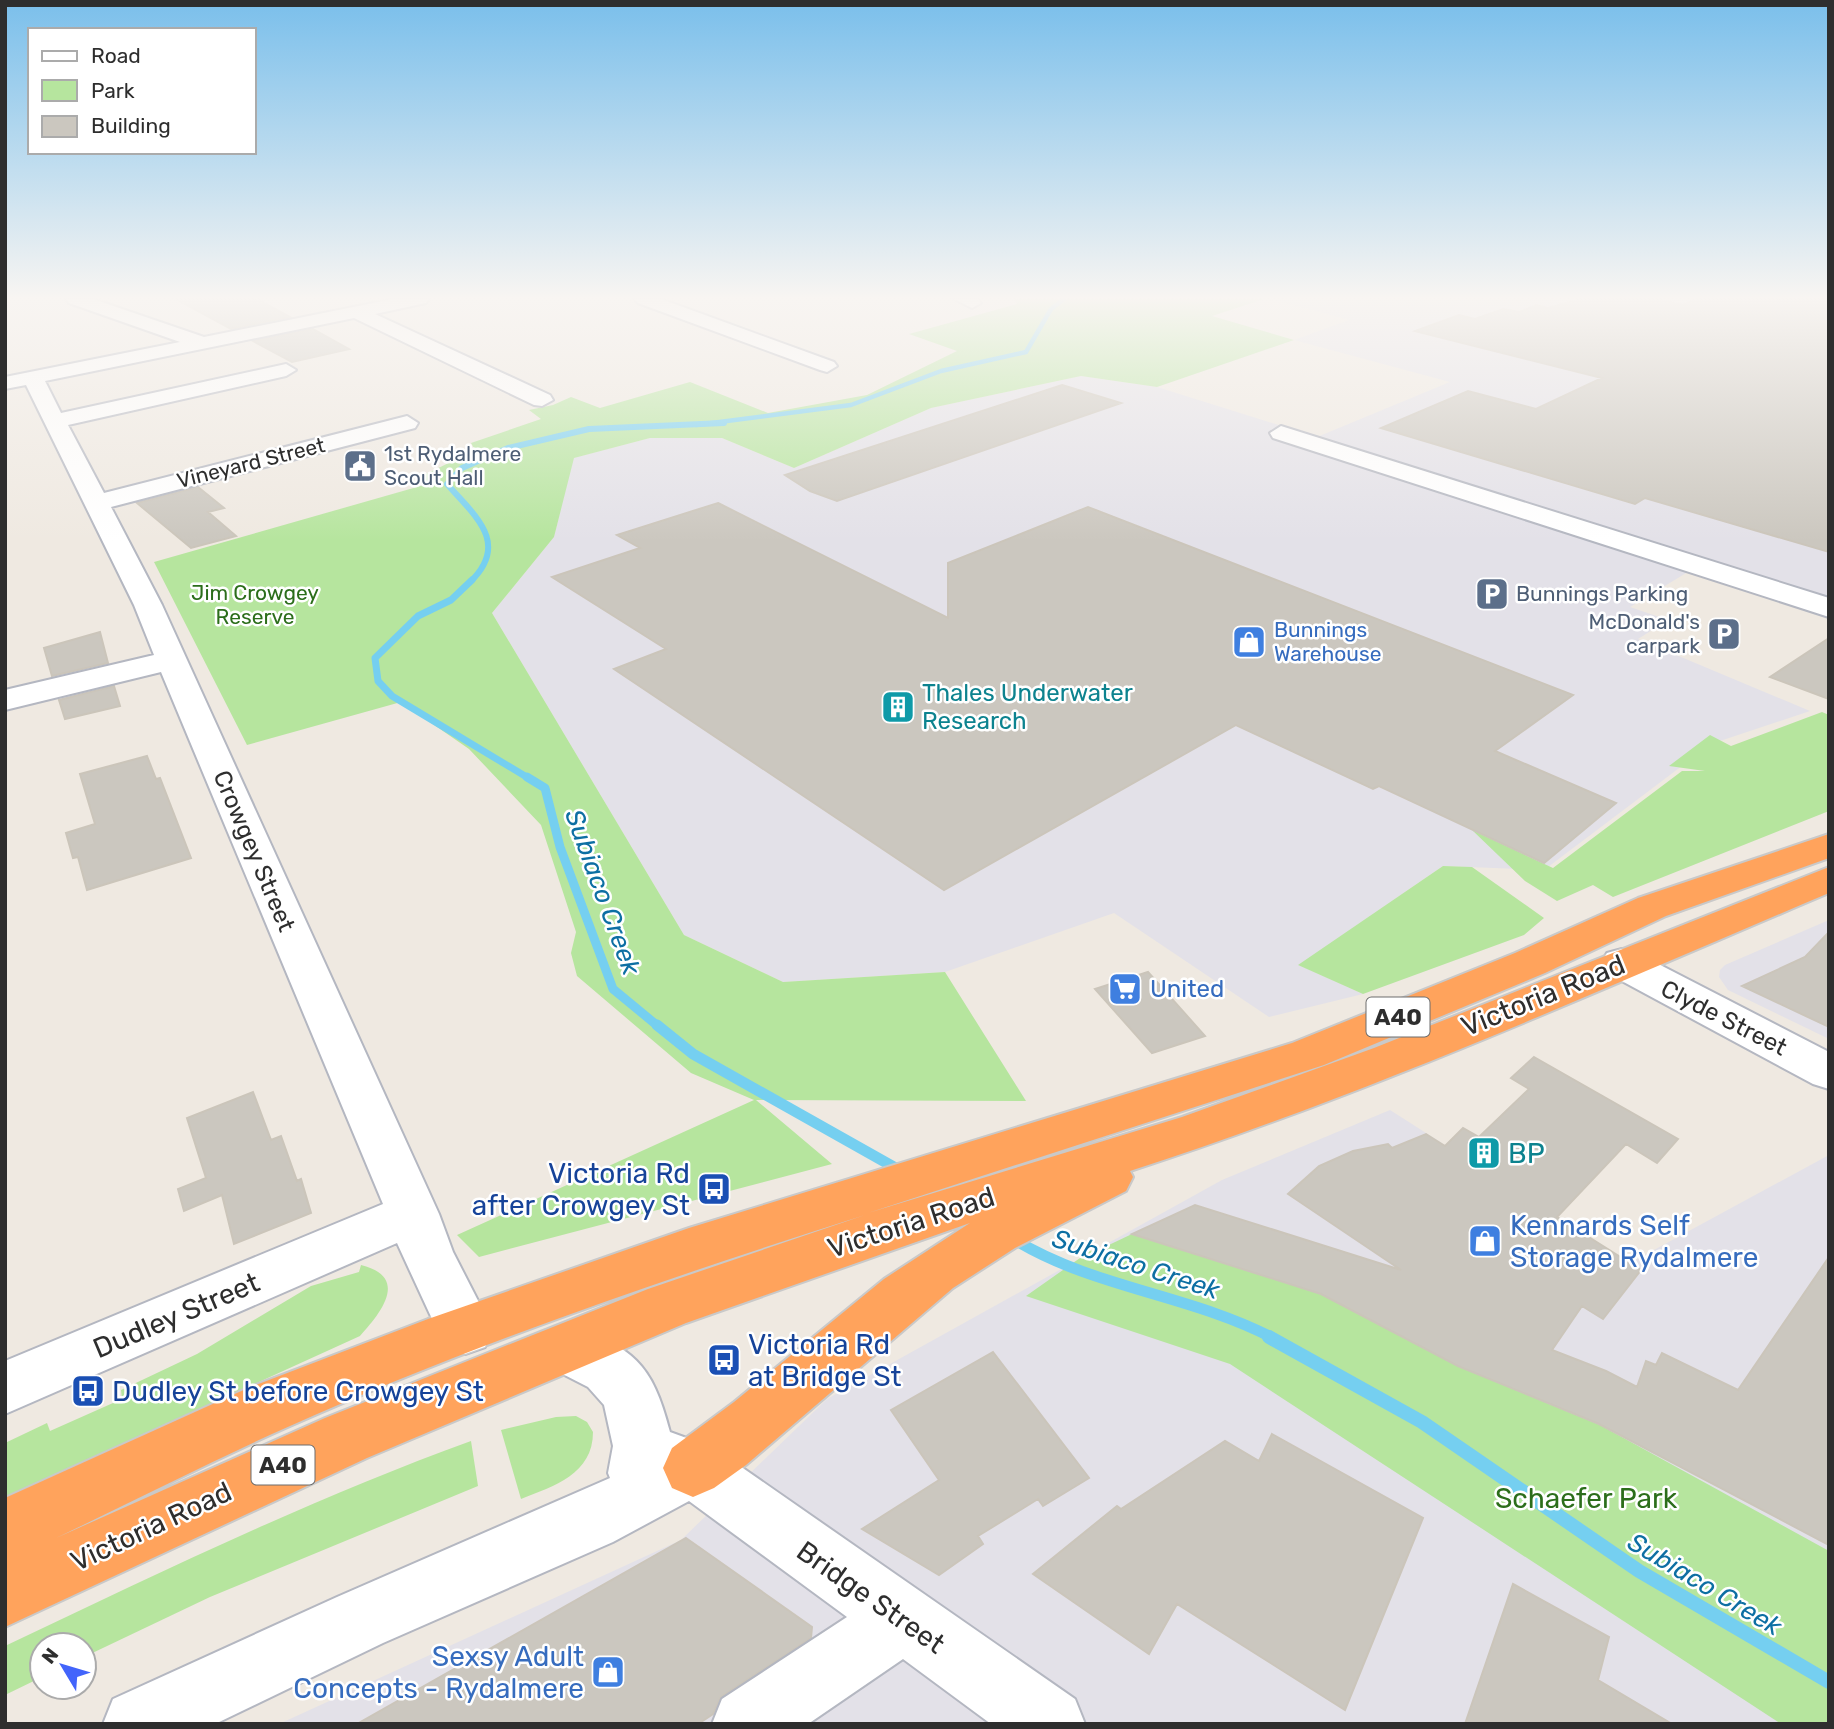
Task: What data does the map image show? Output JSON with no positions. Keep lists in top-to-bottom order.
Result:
{
  "streets": {
    "highway": ["Victoria Road", "A40", "Clyde Street"],
    "street": [
      "Vineyard Street",
      "Crowgey Street",
      "Dudley Street",
      "Bridge Street"
    ]
  },
  "crossings": [
    ["Vineyard Street", "Crowgey Street"],
    ["Crowgey Street", "Victoria Road"],
    ["Crowgey Street", "Dudley Street"],
    ["Victoria Road", "Clyde Street"]
  ],
  "water": ["Subiaco Creek"],
  "parks": ["Jim Crowgey Reserve", "Schaefer Park"],
  "places": {
    "public building": ["1st Rydalmere Scout Hall"],
    "parking": ["Bunnings Parking", "McDonald's carpark"],
    "shop": ["Bunnings Warehouse", "Kennards Self Storage Rydalmere", "Sexsy Adult Concepts - Rydalmere"],
    "building": ["Thales Underwater Research", "BP"],
    "supermarket": ["United"],
    "bus stop": ["Victoria Rd after Crowgey St", "Victoria Rd at Bridge St", "Dudley St before Crowgey St"]
  },
  "legend": ["Road", "Park", "Building"],
  "north": "top left"
}
